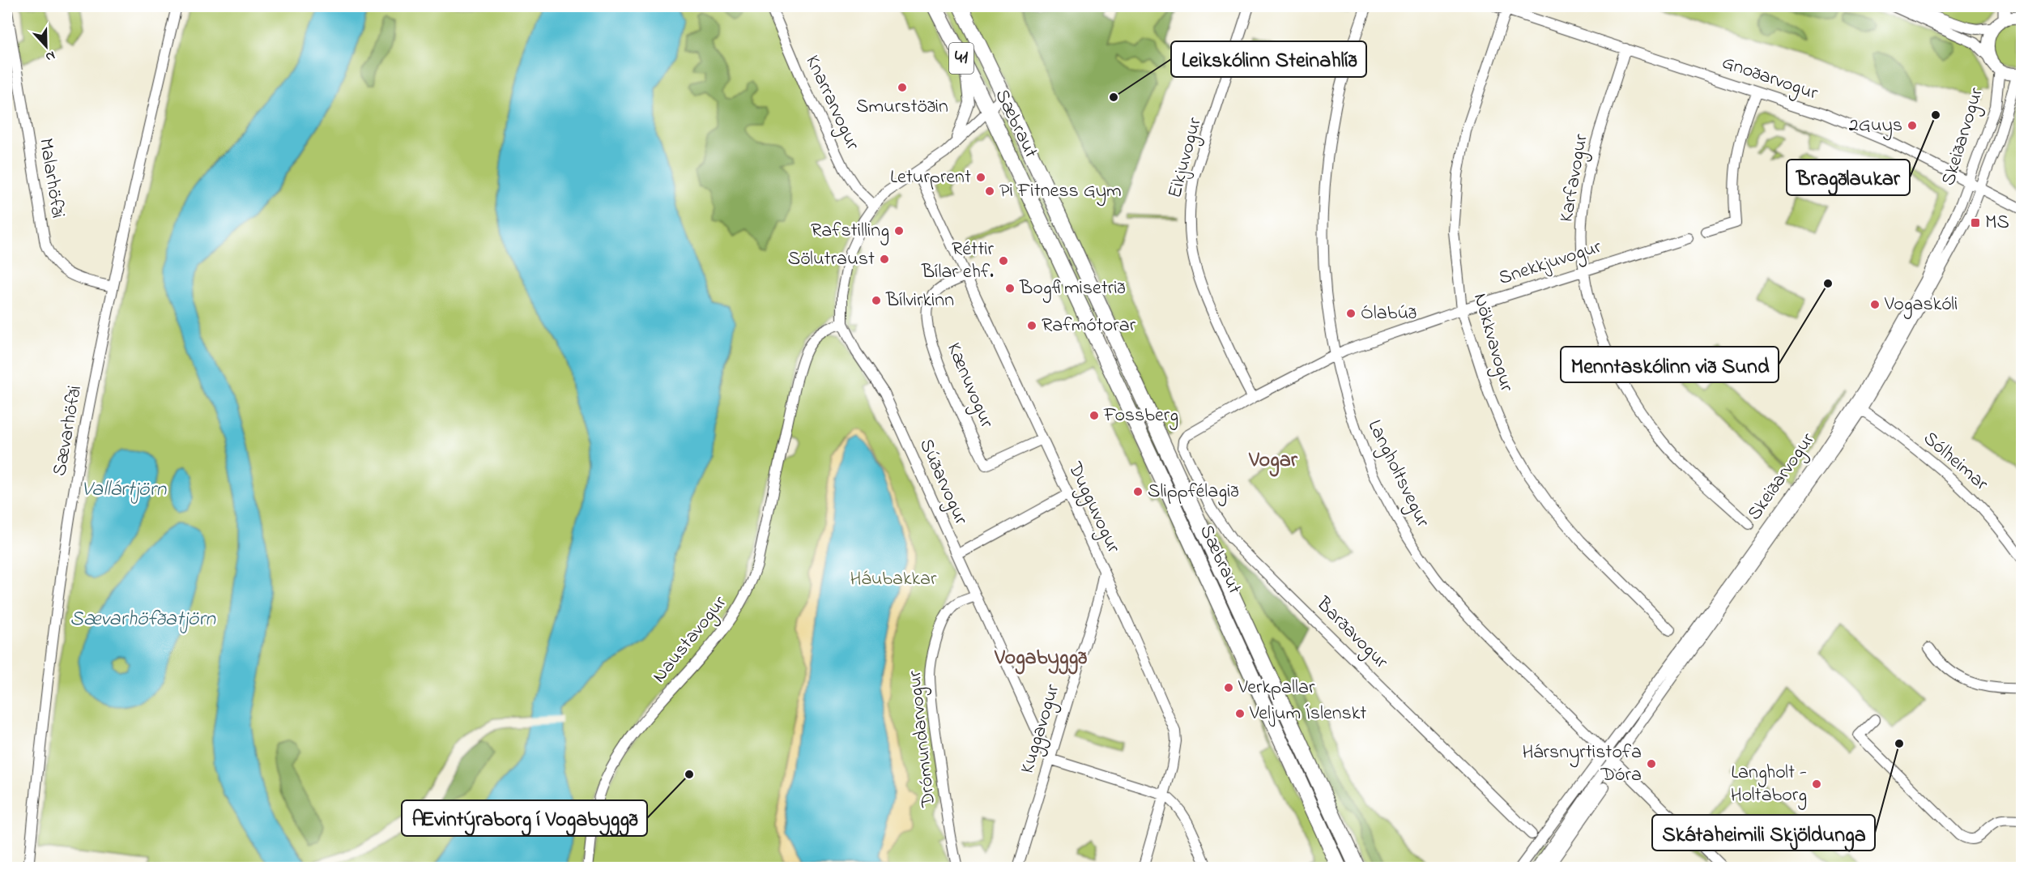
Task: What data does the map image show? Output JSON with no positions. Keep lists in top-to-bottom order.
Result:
{
  "streets": {
    "highway": ["41", "Sæbraut"],
    "street": [
      "Gnoðarvogur",
      "Knarrarvogur",
      "Skeiðarvogur",
      "Eikjuvogur",
      "Malarhöfði",
      "Karfavogur",
      "Snekkjuvogur",
      "Nökkvavogur",
      "Kænuvogur",
      "Sævarhöfði",
      "Sólheimar",
      "Langholtsvegur",
      "Súðarvogur",
      "Dugguvogur",
      "Barðavogur",
      "Naustavogur",
      "Kuggavogur",
      "Drómundarvogur"
    ]
  },
  "crossings": [
    ["Gnoðarvogur", "Skeiðarvogur"],
    ["Gnoðarvogur", "Karfavogur"],
    ["Gnoðarvogur", "Nökkvavogur"],
    ["Knarrarvogur", "Súðarvogur"],
    ["Sæbraut", "Súðarvogur"],
    ["Skeiðarvogur", "Sólheimar"],
    ["Skeiðarvogur", "Langholtsvegur"],
    ["Eikjuvogur", "Snekkjuvogur"],
    ["Malarhöfði", "Sævarhöfði"],
    ["Karfavogur", "Snekkjuvogur"],
    ["Snekkjuvogur", "Nökkvavogur"],
    ["Snekkjuvogur", "Langholtsvegur"],
    ["Snekkjuvogur", "Barðavogur"],
    ["Kænuvogur", "Dugguvogur"],
    ["Súðarvogur", "Dugguvogur"],
    ["Súðarvogur", "Naustavogur"],
    ["Súðarvogur", "Kuggavogur"],
    ["Súðarvogur", "Drómundarvogur"],
    ["Dugguvogur", "Kuggavogur"]
  ],
  "districts": ["Vogar", "Vogabyggð"],
  "water": ["Vallártjörn", "Sævarhöfðatjörn"],
  "parks": ["Háubakkar"],
  "places": {
    "other": [
      "Smurstöðin",
      "Leikskólinn Steinahlíð",
      "Bragðlaukar",
      "2Guys",
      "Leturprent",
      "Pi Fitness Gym",
      "Rafstilling",
      "Sölutraust",
      "Réttir Bílar ehf.",
      "Menntaskólinn við Sund",
      "Bogfimisetrið",
      "Bílvirkinn",
      "Vogaskóli",
      "Ólabúð",
      "Rafmótorar",
      "Fossberg",
      "Slippfélagið",
      "Verkpallar",
      "Veljum Íslenskt",
      "Skátaheimili Skjöldunga",
      "Hársnyrtistofa Dóra",
      "Ævintýraborg í Vogabyggð",
      "Langholt - Holtaborg"
    ],
    "transit": ["MS"]
  },
  "north": "bottom"
}
